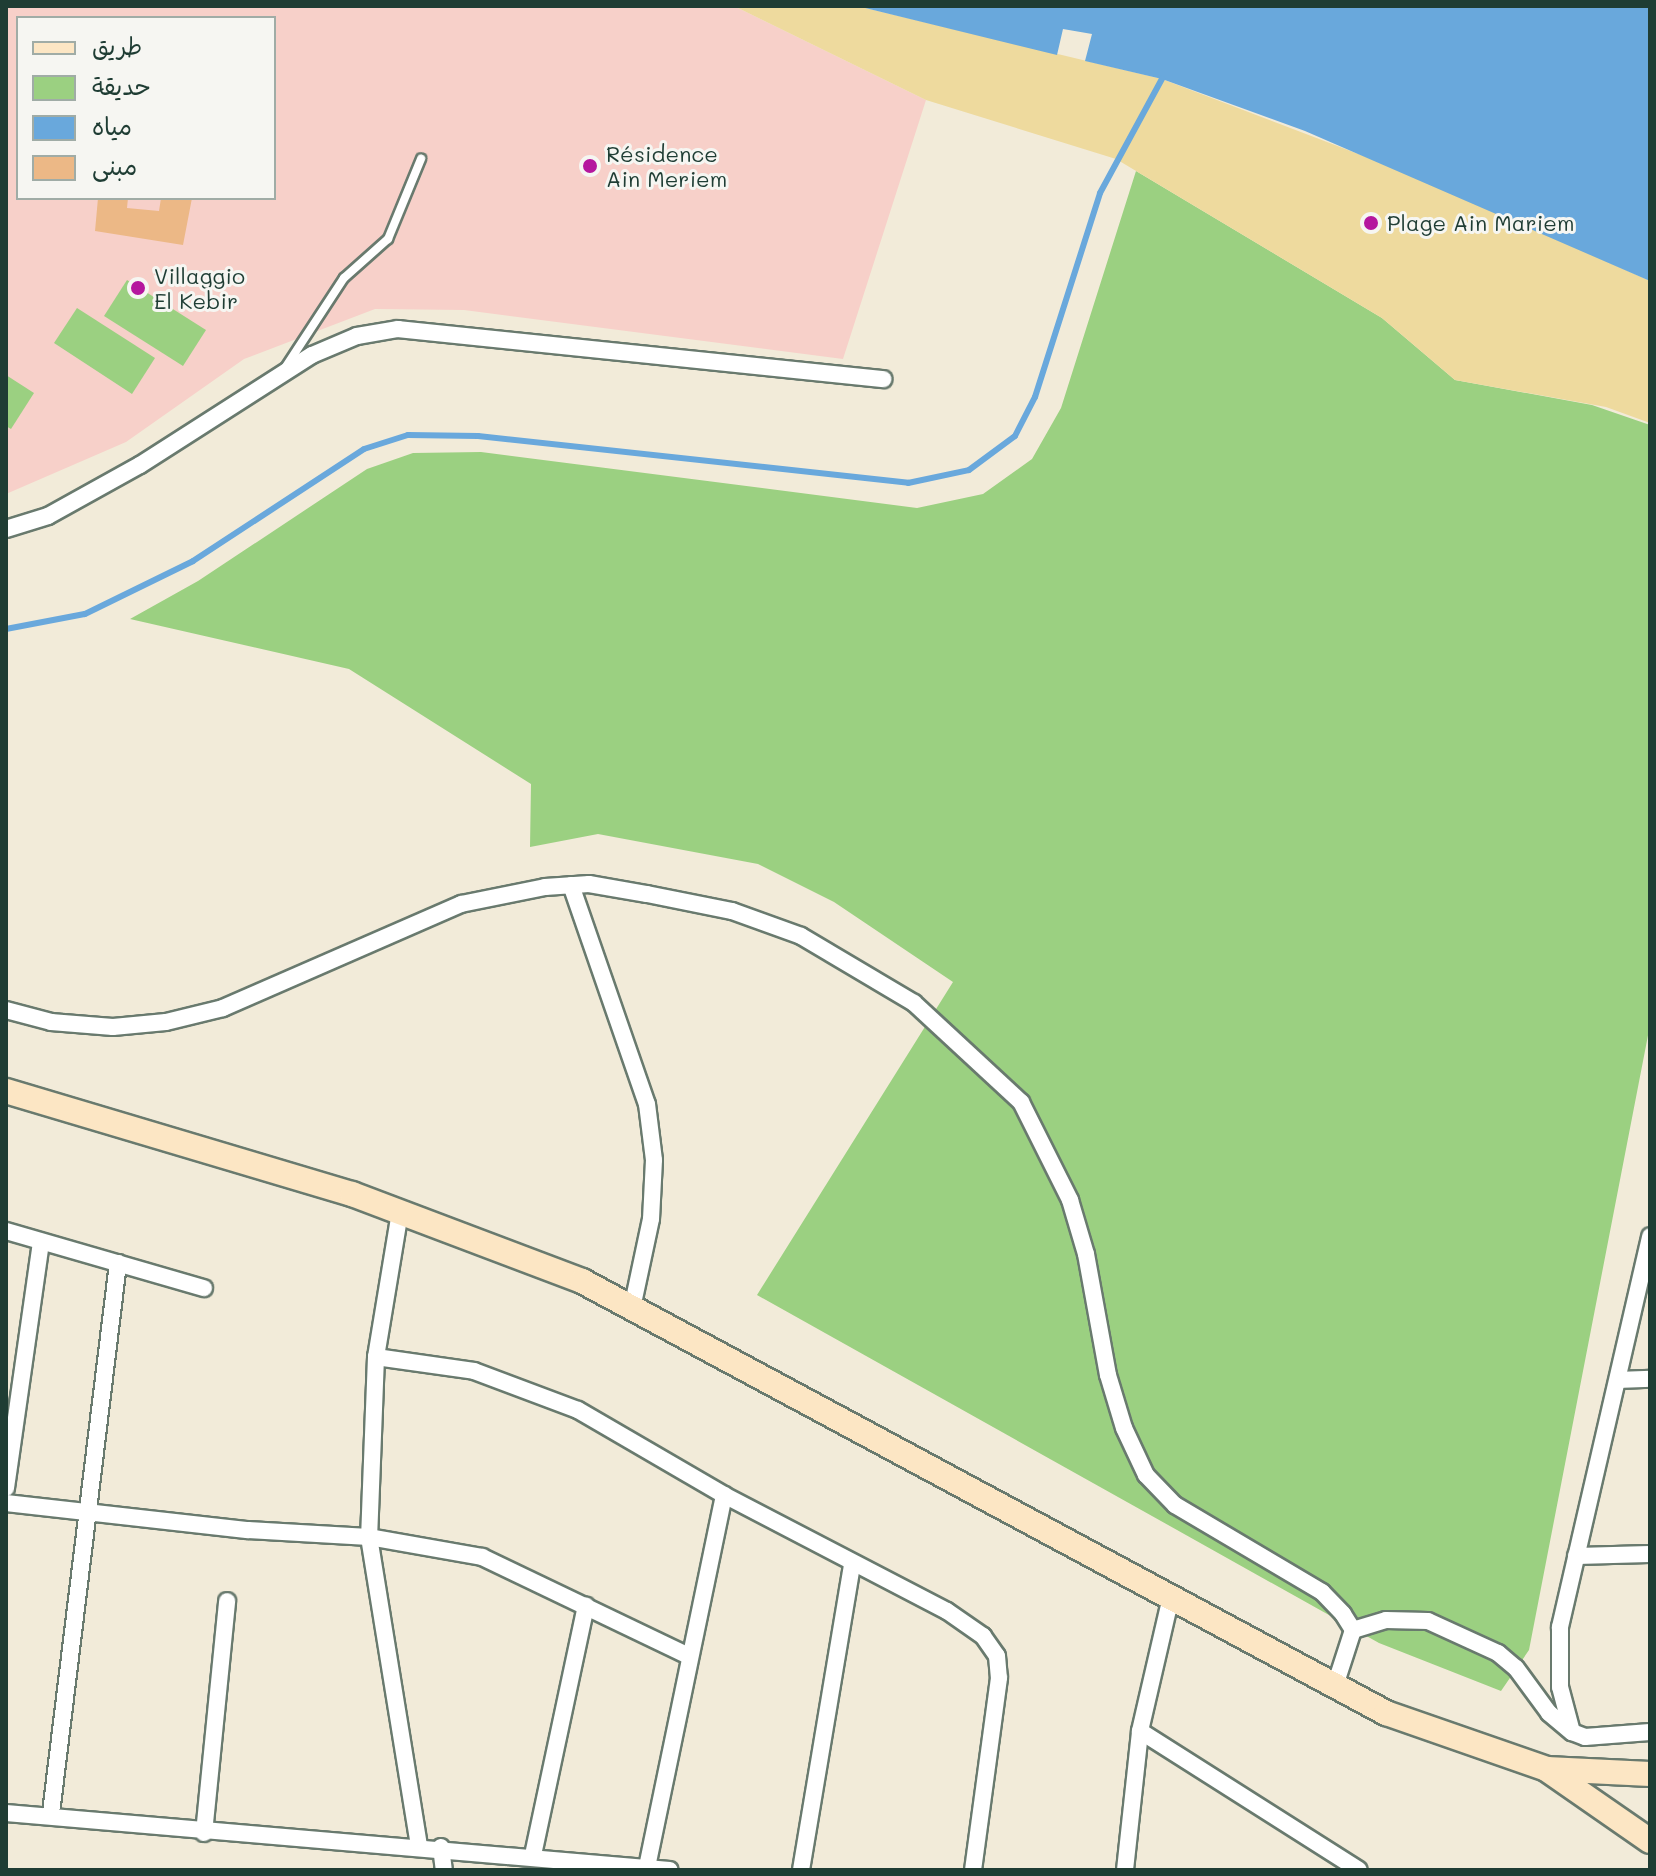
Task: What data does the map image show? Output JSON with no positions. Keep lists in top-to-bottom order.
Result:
{
  "places": ["Résidence Ain Meriem", "Plage Ain Mariem", "Villaggio El Kebir"],
  "legend": [
    "طريق",
    "حديقة",
    "مياه",
    "مبنى"
  ]
}
